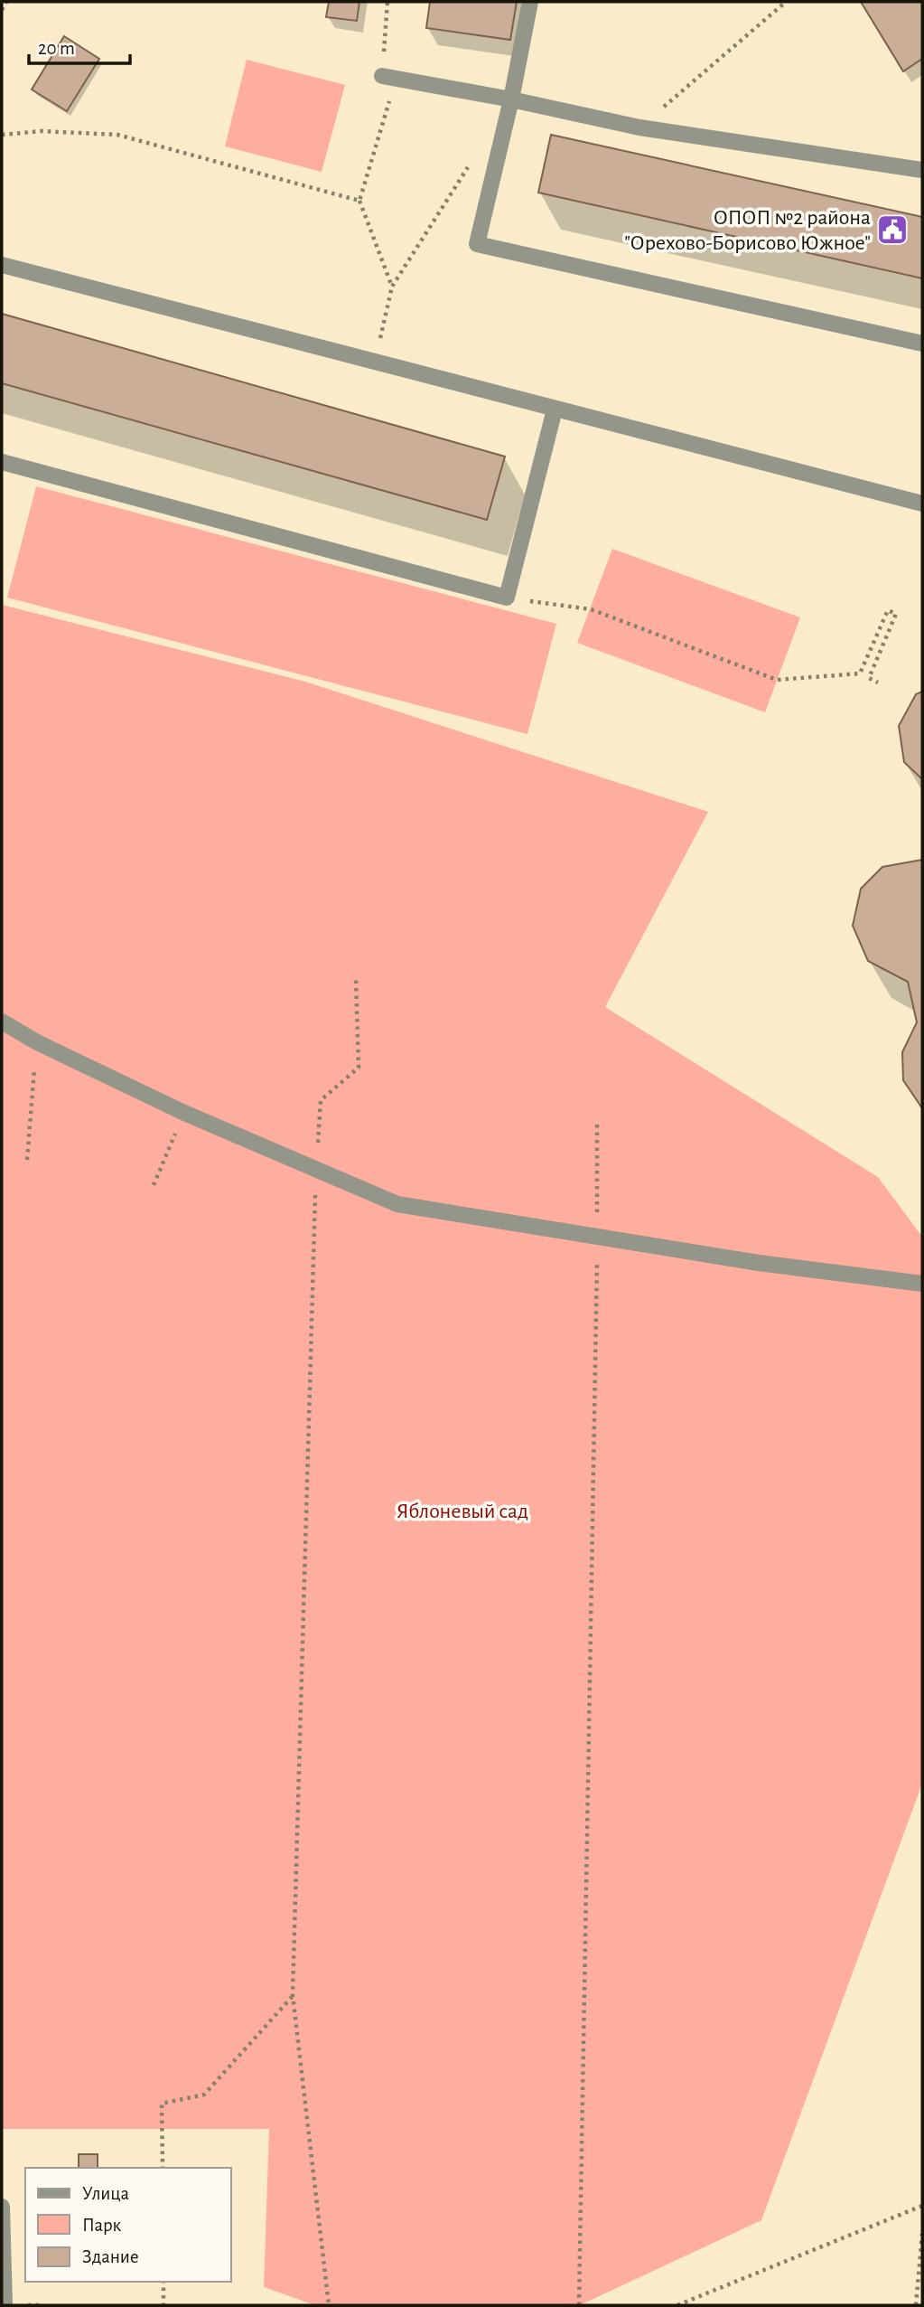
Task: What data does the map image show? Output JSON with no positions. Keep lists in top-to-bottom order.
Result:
{
  "parks": ["Яблоневый сад"],
  "places": {
    "public building": ["ОПОП №2 района \"Орехово-Борисово Южное\""]
  },
  "legend": ["Улица", "Парк", "Здание"],
  "scale_bar": "20 m"
}
